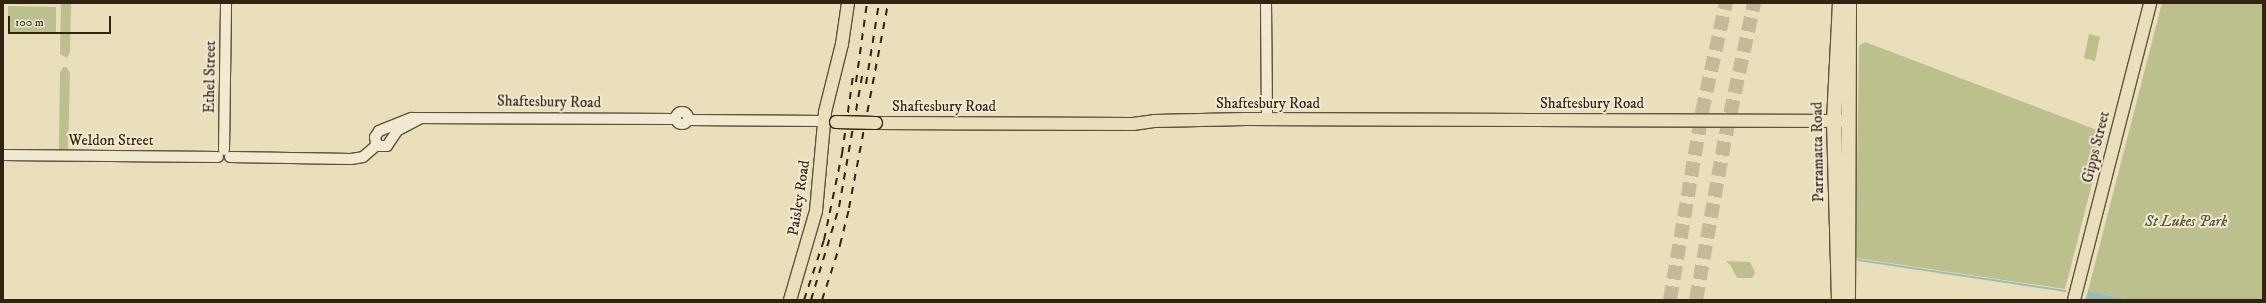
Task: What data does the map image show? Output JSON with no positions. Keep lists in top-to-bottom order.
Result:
{
  "streets": {
    "highway": ["Parramatta Road"],
    "main road": ["Shaftesbury Road", "Gipps Street", "Paisley Road"],
    "street": ["Ethel Street", "Weldon Street"]
  },
  "crossings": [
    ["Ethel Street", "Weldon Street"],
    ["Shaftesbury Road", "Parramatta Road"],
    ["Shaftesbury Road", "Paisley Road"]
  ],
  "parks": ["St Lukes Park"],
  "scale_bar": "100 m"
}
